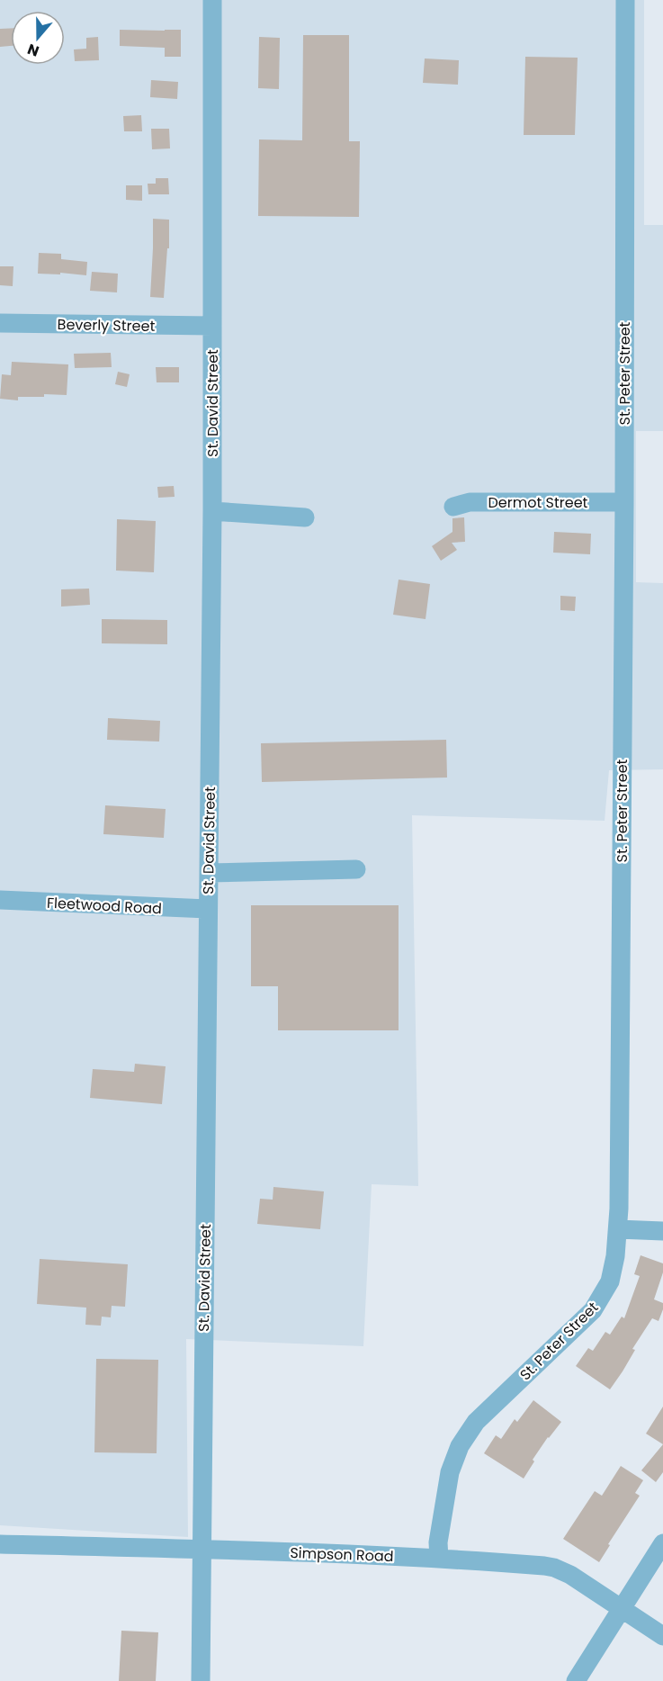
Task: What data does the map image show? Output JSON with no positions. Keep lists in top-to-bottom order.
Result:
{
  "streets": {
    "street": [
      "Beverly Street",
      "St. Peter Street",
      "St. David Street",
      "Dermot Street",
      "Fleetwood Road",
      "Simpson Road"
    ]
  },
  "crossings": [
    ["Beverly Street", "St. David Street"],
    ["St. Peter Street", "Dermot Street"],
    ["St. Peter Street", "Simpson Road"],
    ["St. David Street", "Fleetwood Road"],
    ["St. David Street", "Simpson Road"]
  ],
  "north": "bottom"
}
